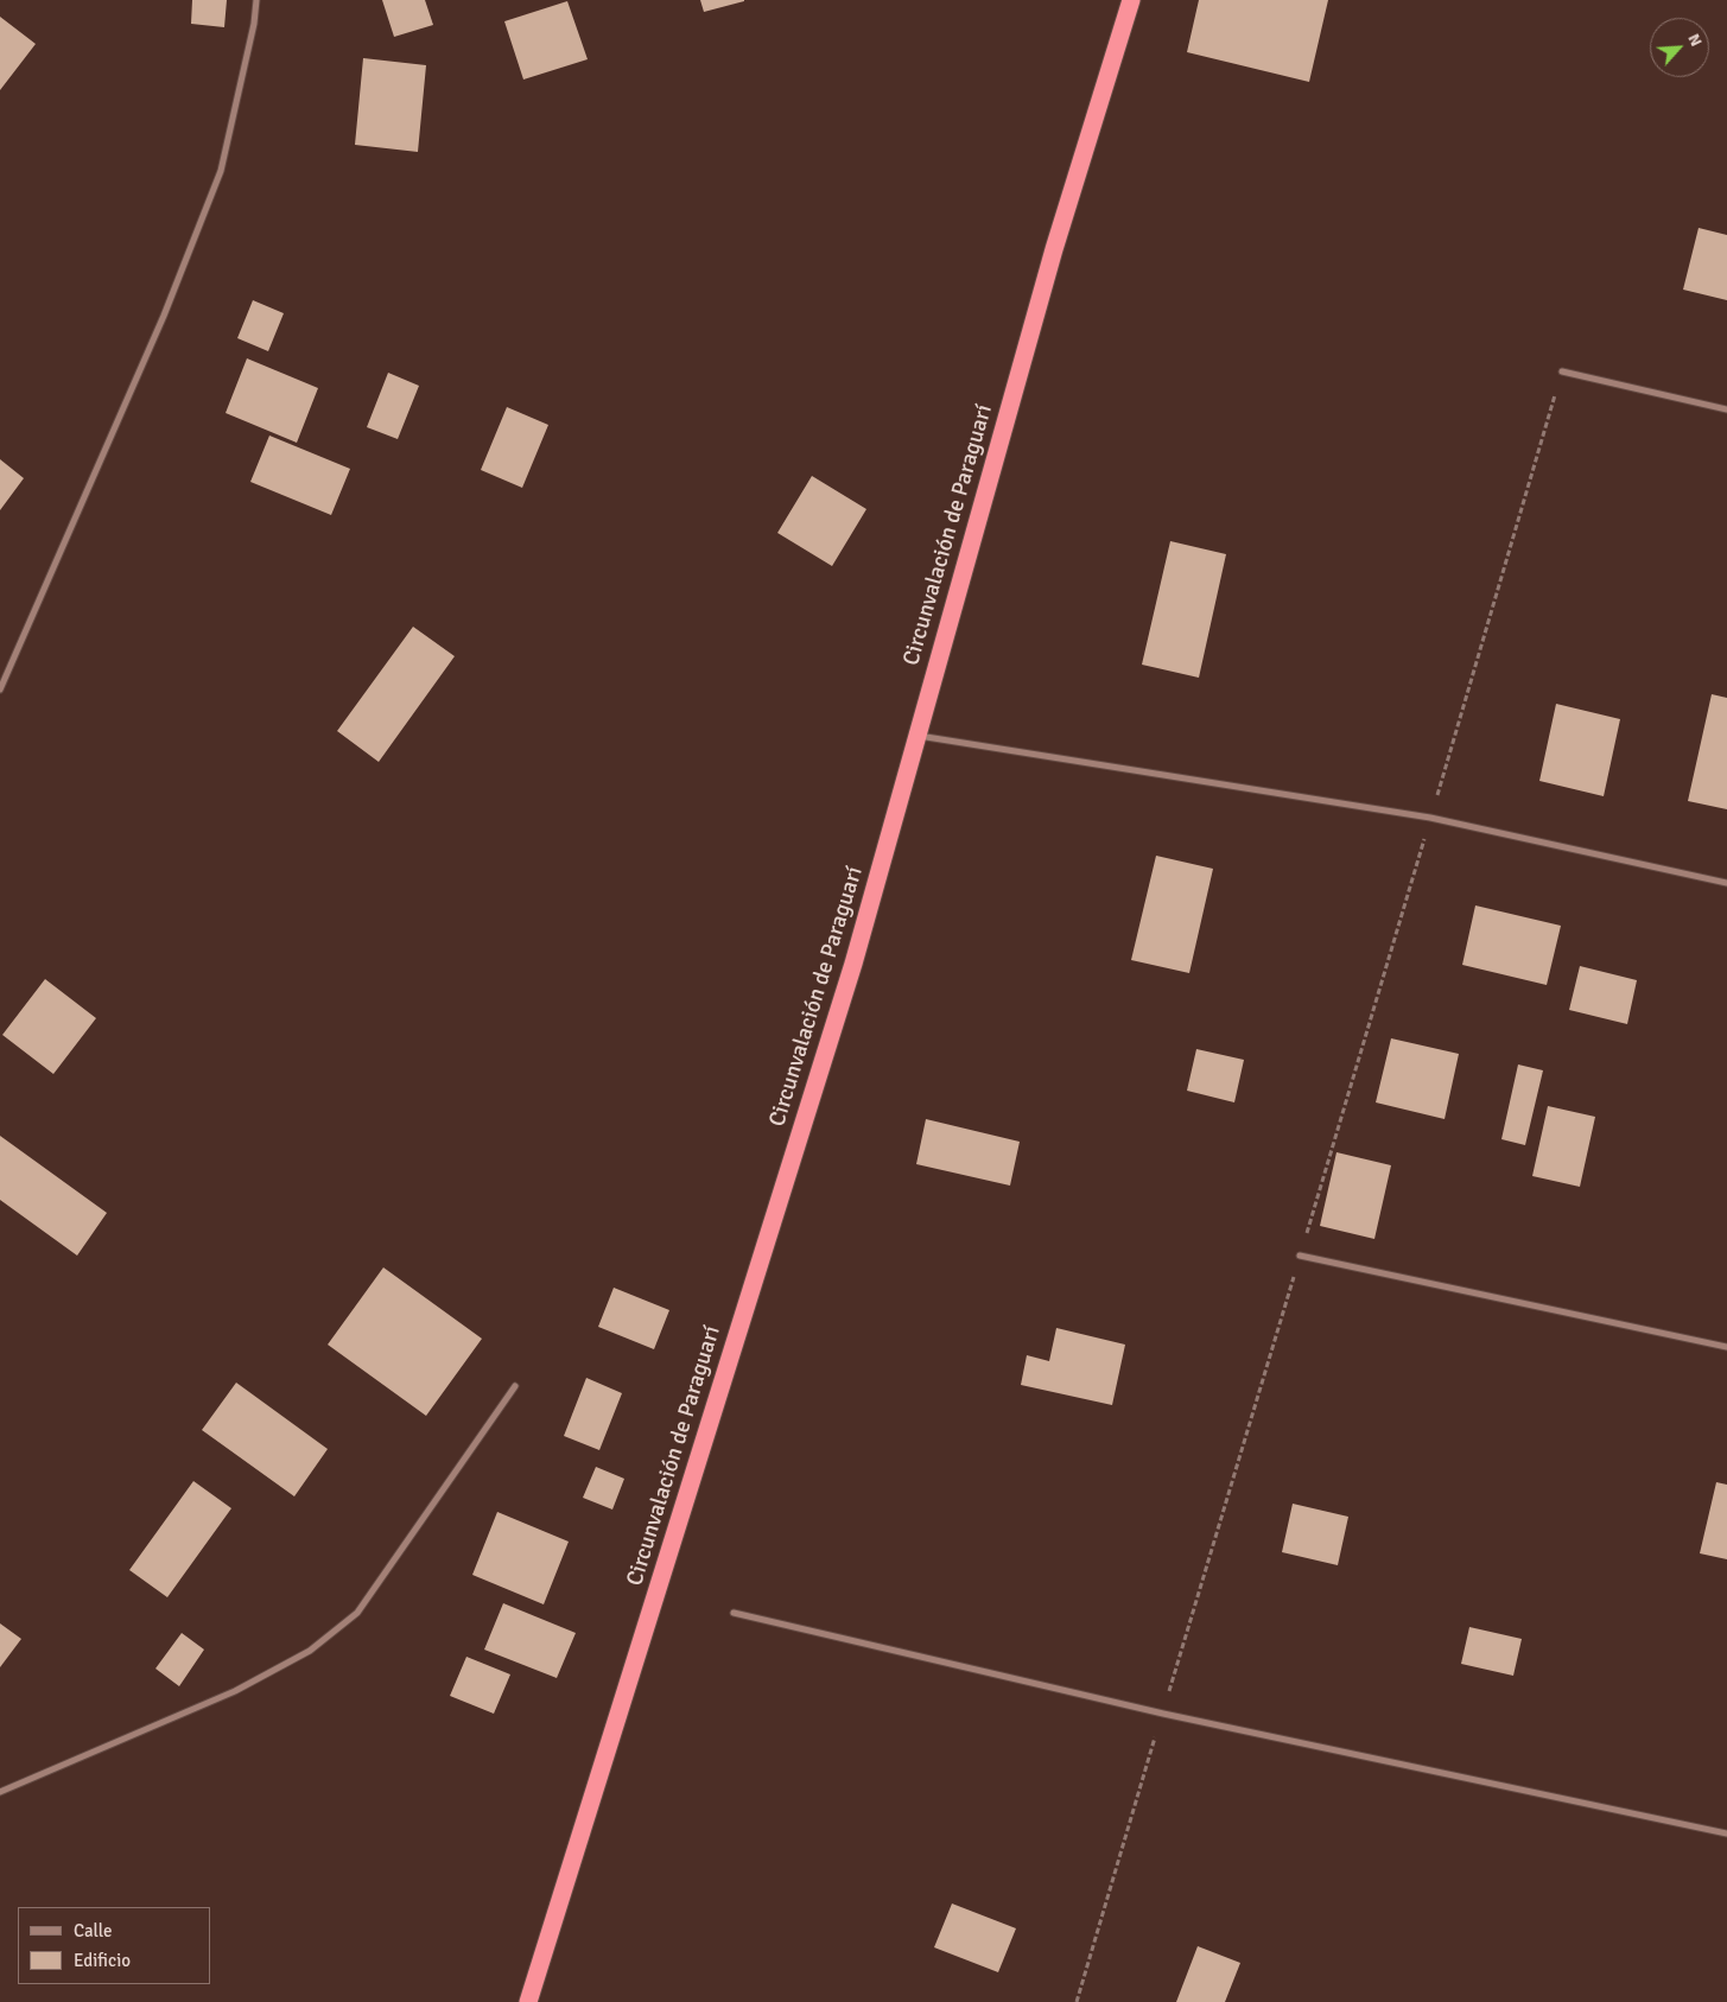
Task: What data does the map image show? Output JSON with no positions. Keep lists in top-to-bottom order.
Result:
{
  "streets": {
    "highway": ["Circunvalación de Paraguarí"]
  },
  "legend": ["Calle", "Edificio"],
  "north": "top right"
}
